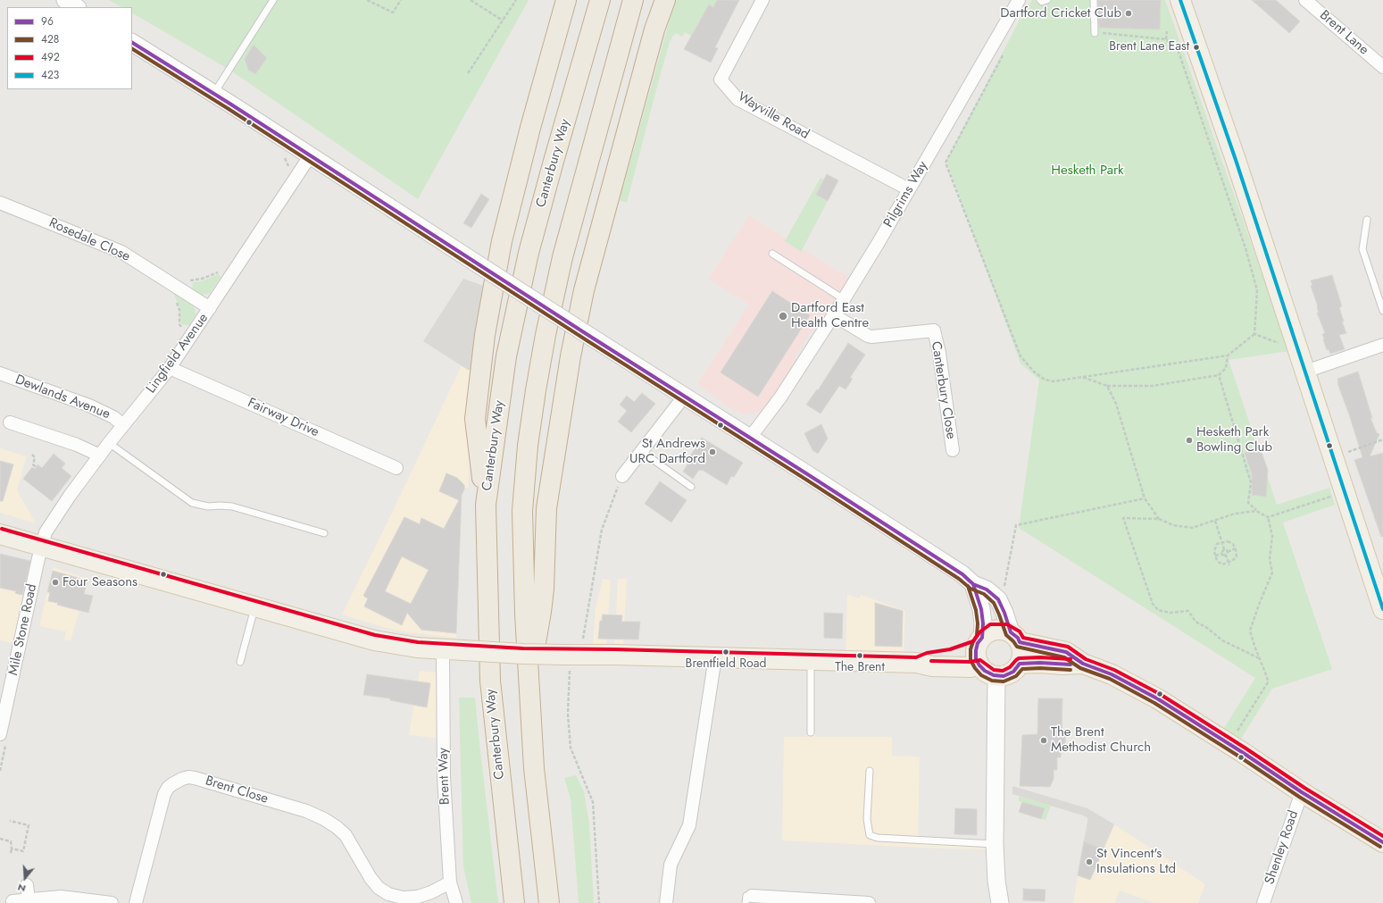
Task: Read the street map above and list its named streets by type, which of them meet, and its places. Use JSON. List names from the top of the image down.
{
  "streets": {
    "highway": ["Canterbury Way"],
    "street": [
      "Brent Lane",
      "Wayville Road",
      "Pilgrims Way",
      "Rosedale Close",
      "Lingfield Avenue",
      "Canterbury Close",
      "Dewlands Avenue",
      "Fairway Drive",
      "Mile Stone Road",
      "Brent Way",
      "Brent Close",
      "Shenley Road"
    ]
  },
  "crossings": [
    ["Wayville Road", "Pilgrims Way"],
    ["Pilgrims Way", "Canterbury Close"],
    ["Rosedale Close", "Lingfield Avenue"],
    ["Lingfield Avenue", "Dewlands Avenue"],
    ["Lingfield Avenue", "Fairway Drive"],
    ["Lingfield Avenue", "Mile Stone Road"],
    ["Brent Way", "Brent Close"]
  ],
  "parks": ["Hesketh Park"],
  "places": [
    "Dartford Cricket Club",
    "Brent Lane East",
    "Dartford East Health Centre",
    "Hesketh Park Bowling Club",
    "St Andrews URC Dartford",
    "Four Seasons",
    "Brentfield Road",
    "The Brent",
    "The Brent Methodist Church",
    "St Vincent's Insulations Ltd"
  ],
  "lines": [
    "transit line 423",
    "transit line 96",
    "transit line 428",
    "transit line 492"
  ],
  "legend": [
    "96",
    "428",
    "492",
    "423"
  ],
  "north": "bottom"
}
